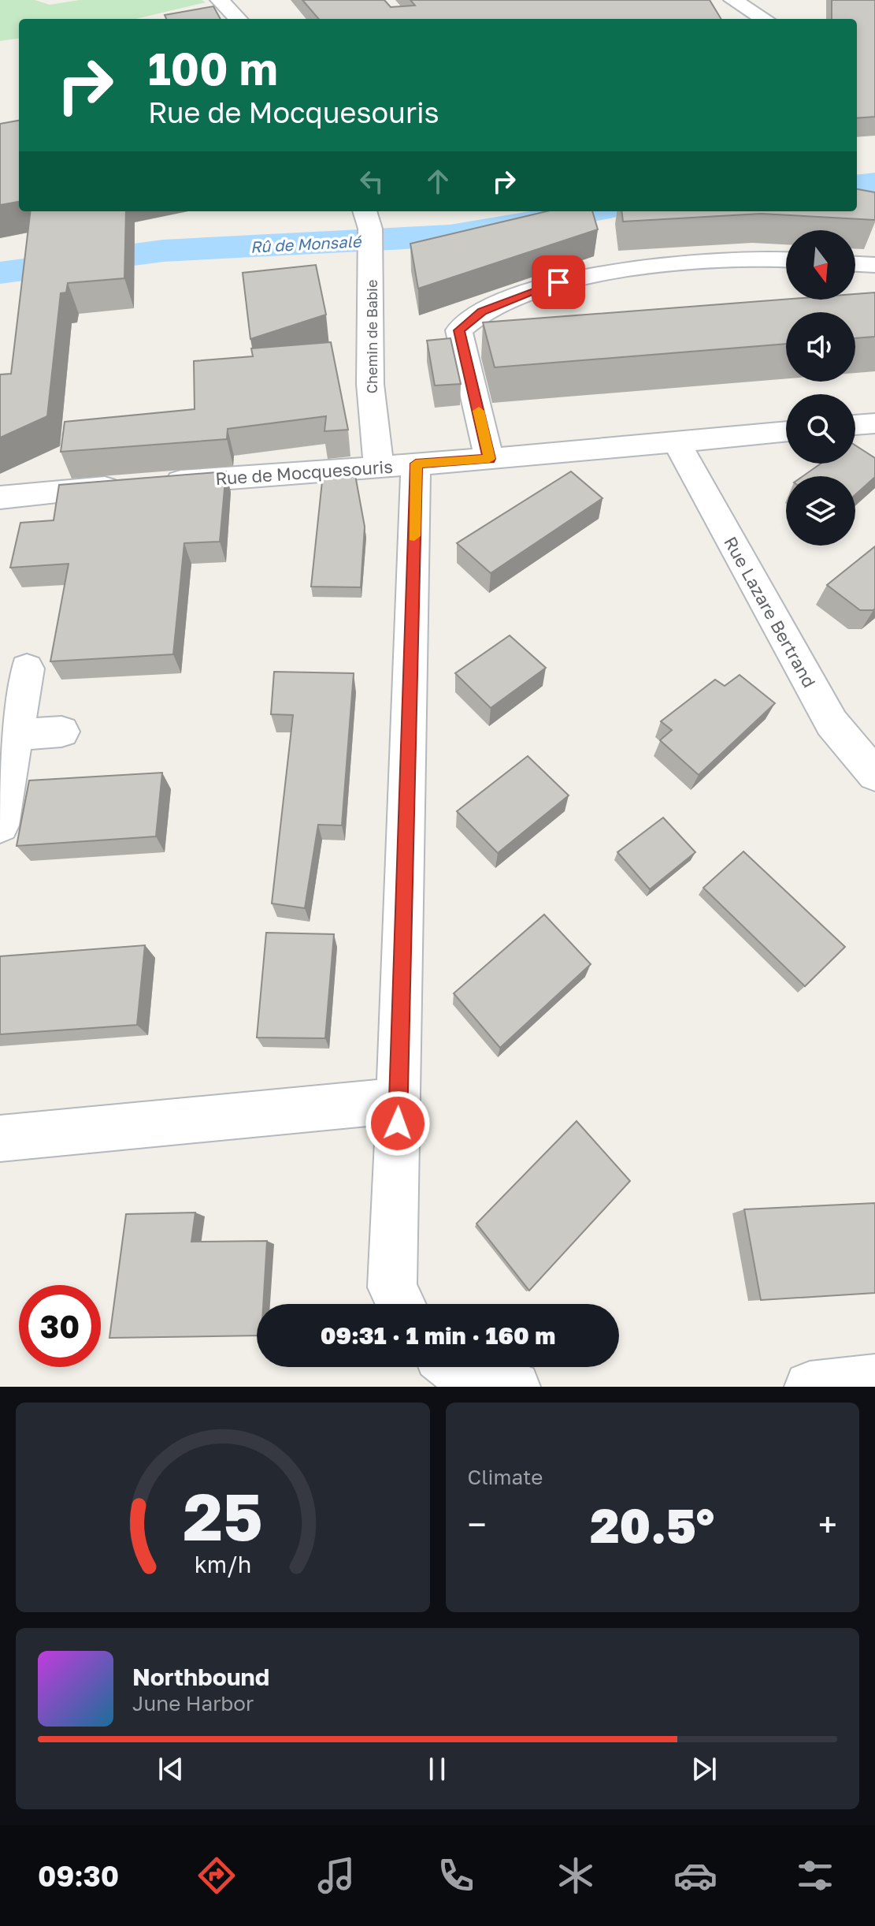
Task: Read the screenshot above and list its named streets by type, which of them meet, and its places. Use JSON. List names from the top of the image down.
{
  "streets": {
    "street": ["Chemin de Babie", "Rue de Mocquesouris", "Rue Lazare Bertrand"]
  },
  "crossings": [
    ["Chemin de Babie", "Rue de Mocquesouris"],
    ["Rue de Mocquesouris", "Rue Lazare Bertrand"]
  ],
  "water": ["Rû de Monsalé"],
  "north": "bottom",
  "page": {
    "turn": ["100 m", "Rue de Mocquesouris"],
    "limit": "30",
    "trip": "09:31 · 1 min · 160 m",
    "tile": "Climate",
    "heat": ["−", "20.5°", "+"],
    "song": ["Northbound", "June Harbor"],
    "tabs": "09:30",
    "gauge": ["25", "km/h"]
  }
}
